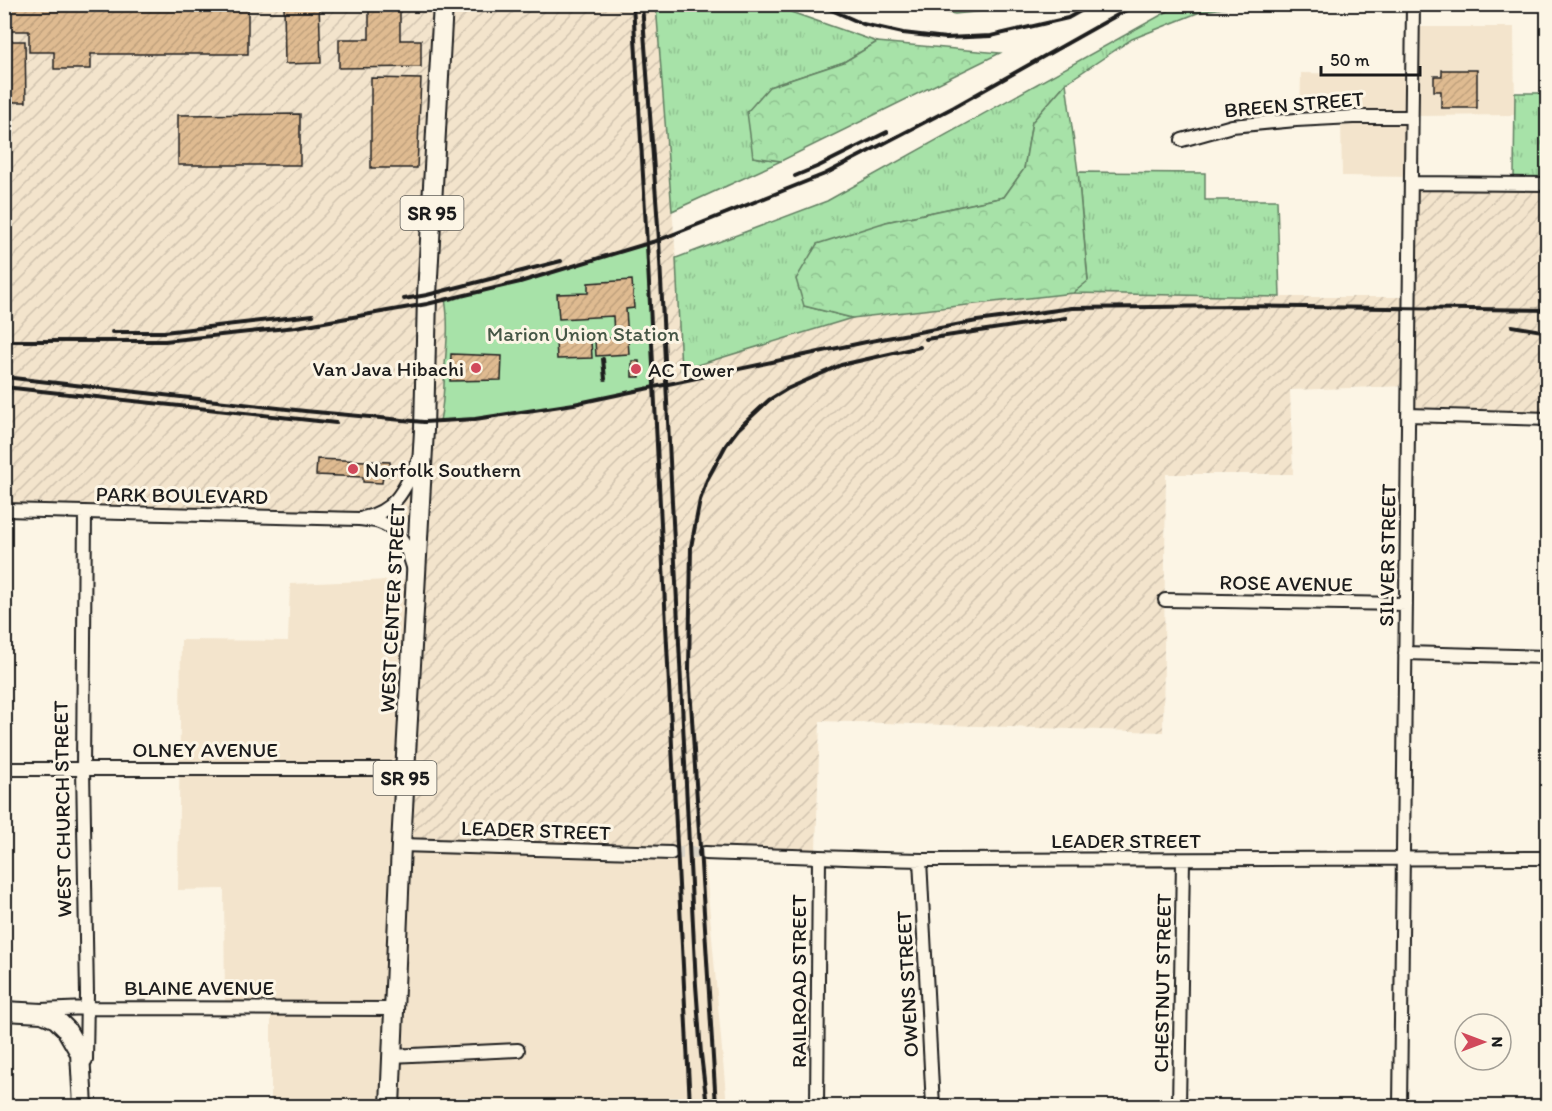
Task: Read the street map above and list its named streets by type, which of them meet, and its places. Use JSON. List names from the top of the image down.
{
  "streets": {
    "main road": [
      "SR 95",
      "WEST CENTER STREET",
      "WEST CHURCH STREET",
      "BLAINE AVENUE"
    ],
    "street": [
      "BREEN STREET",
      "PARK BOULEVARD",
      "SILVER STREET",
      "ROSE AVENUE",
      "OLNEY AVENUE",
      "LEADER STREET",
      "RAILROAD STREET",
      "CHESTNUT STREET",
      "OWENS STREET"
    ]
  },
  "crossings": [
    ["BREEN STREET", "SILVER STREET"],
    ["PARK BOULEVARD", "WEST CENTER STREET"],
    ["PARK BOULEVARD", "WEST CHURCH STREET"],
    ["SILVER STREET", "ROSE AVENUE"],
    ["SILVER STREET", "LEADER STREET"],
    ["WEST CENTER STREET", "OLNEY AVENUE"],
    ["WEST CENTER STREET", "LEADER STREET"],
    ["WEST CENTER STREET", "BLAINE AVENUE"],
    ["OLNEY AVENUE", "WEST CHURCH STREET"],
    ["WEST CHURCH STREET", "BLAINE AVENUE"],
    ["LEADER STREET", "RAILROAD STREET"],
    ["LEADER STREET", "CHESTNUT STREET"],
    ["LEADER STREET", "OWENS STREET"]
  ],
  "parks": ["Marion Union Station"],
  "places": ["Van Java Hibachi", "AC Tower", "Norfolk Southern"],
  "scale_bar": "50 m",
  "north": "right"
}
